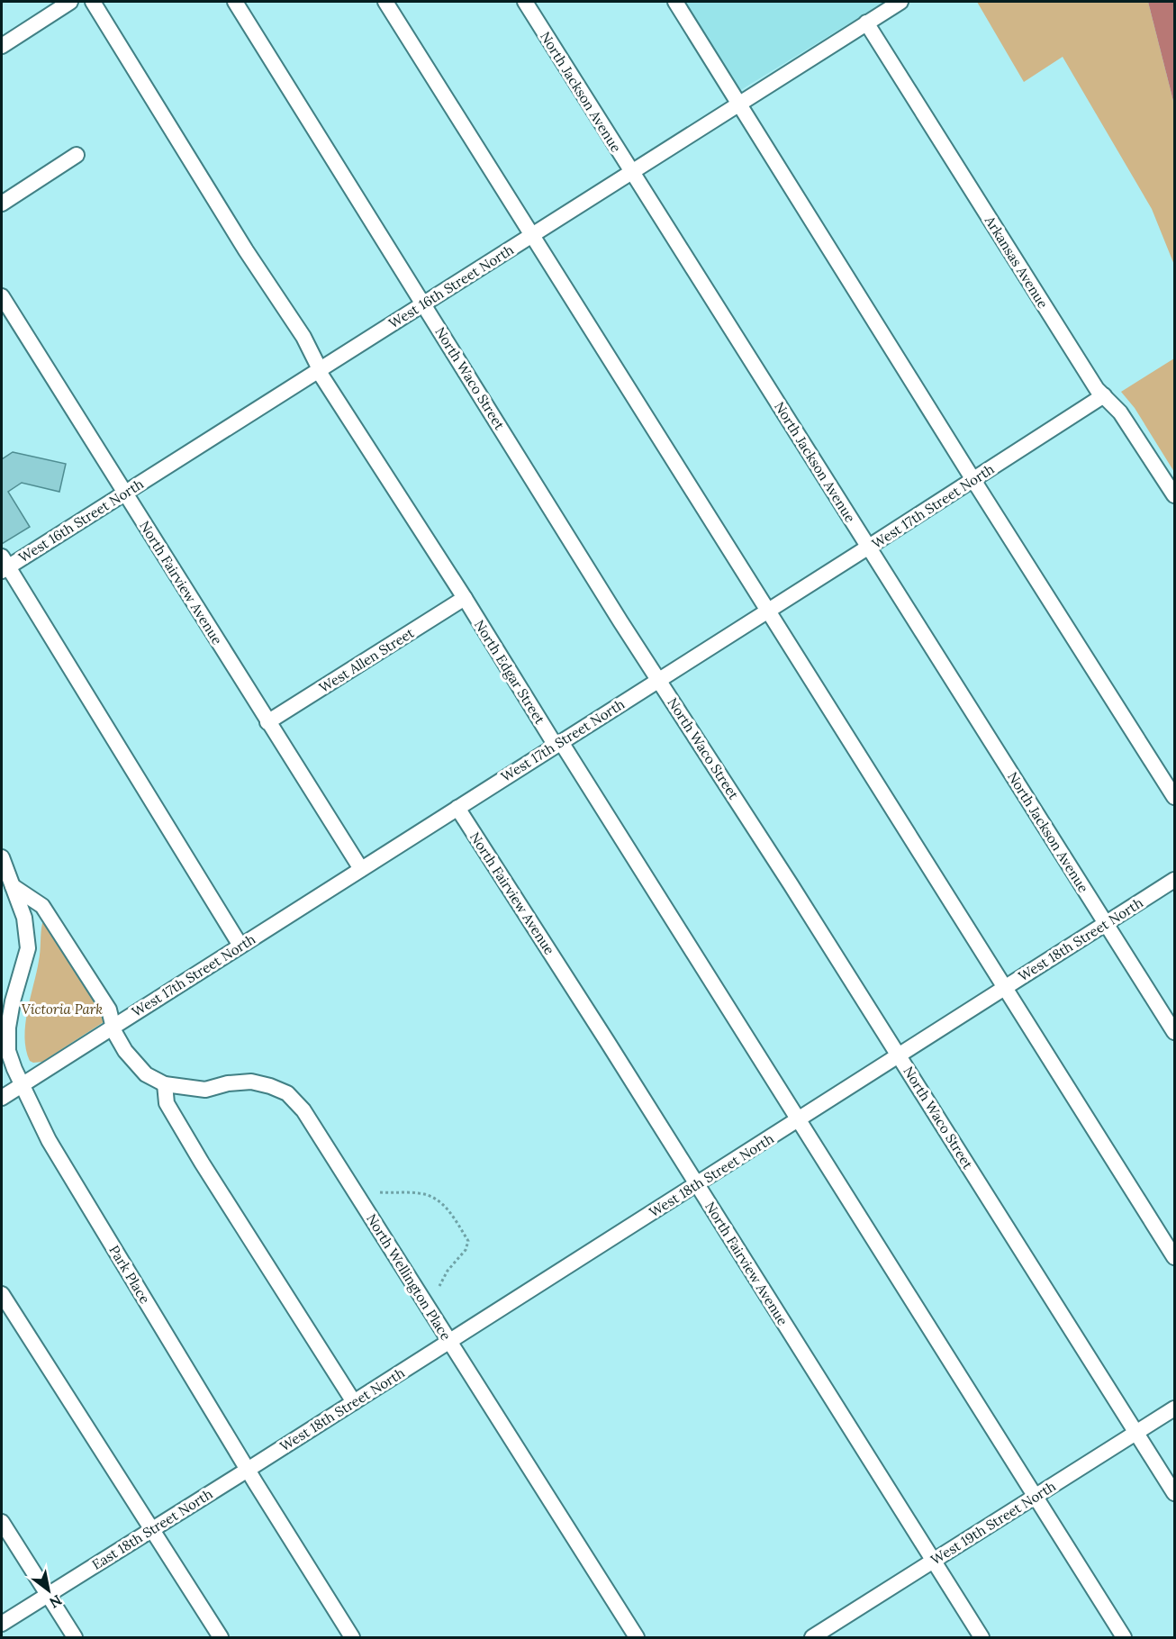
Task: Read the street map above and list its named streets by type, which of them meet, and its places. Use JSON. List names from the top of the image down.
{
  "streets": {
    "street": [
      "North Jackson Avenue",
      "Arkansas Avenue",
      "West 16th Street North",
      "North Waco Street",
      "West 17th Street North",
      "North Fairview Avenue",
      "West Allen Street",
      "North Edgar Street",
      "West 18th Street North",
      "Park Place",
      "North Wellington Place",
      "West 19th Street North",
      "East 18th Street North"
    ]
  },
  "crossings": [
    ["North Jackson Avenue", "West 16th Street North"],
    ["North Jackson Avenue", "West 17th Street North"],
    ["North Jackson Avenue", "West 18th Street North"],
    ["Arkansas Avenue", "West 16th Street North"],
    ["Arkansas Avenue", "West 17th Street North"],
    ["West 16th Street North", "North Waco Street"],
    ["West 16th Street North", "North Fairview Avenue"],
    ["West 16th Street North", "North Edgar Street"],
    ["North Waco Street", "West 17th Street North"],
    ["North Waco Street", "West 18th Street North"],
    ["North Waco Street", "West 19th Street North"],
    ["West 17th Street North", "North Fairview Avenue"],
    ["West 17th Street North", "North Edgar Street"],
    ["West 17th Street North", "Park Place"],
    ["West 17th Street North", "North Wellington Place"],
    ["North Fairview Avenue", "West Allen Street"],
    ["North Fairview Avenue", "West 18th Street North"],
    ["North Fairview Avenue", "West 19th Street North"],
    ["West Allen Street", "North Edgar Street"],
    ["North Edgar Street", "West 18th Street North"],
    ["North Edgar Street", "West 19th Street North"],
    ["West 18th Street North", "Park Place"],
    ["West 18th Street North", "North Wellington Place"],
    ["West 18th Street North", "East 18th Street North"],
    ["Park Place", "East 18th Street North"]
  ],
  "parks": ["Victoria Park"],
  "north": "bottom right"
}
